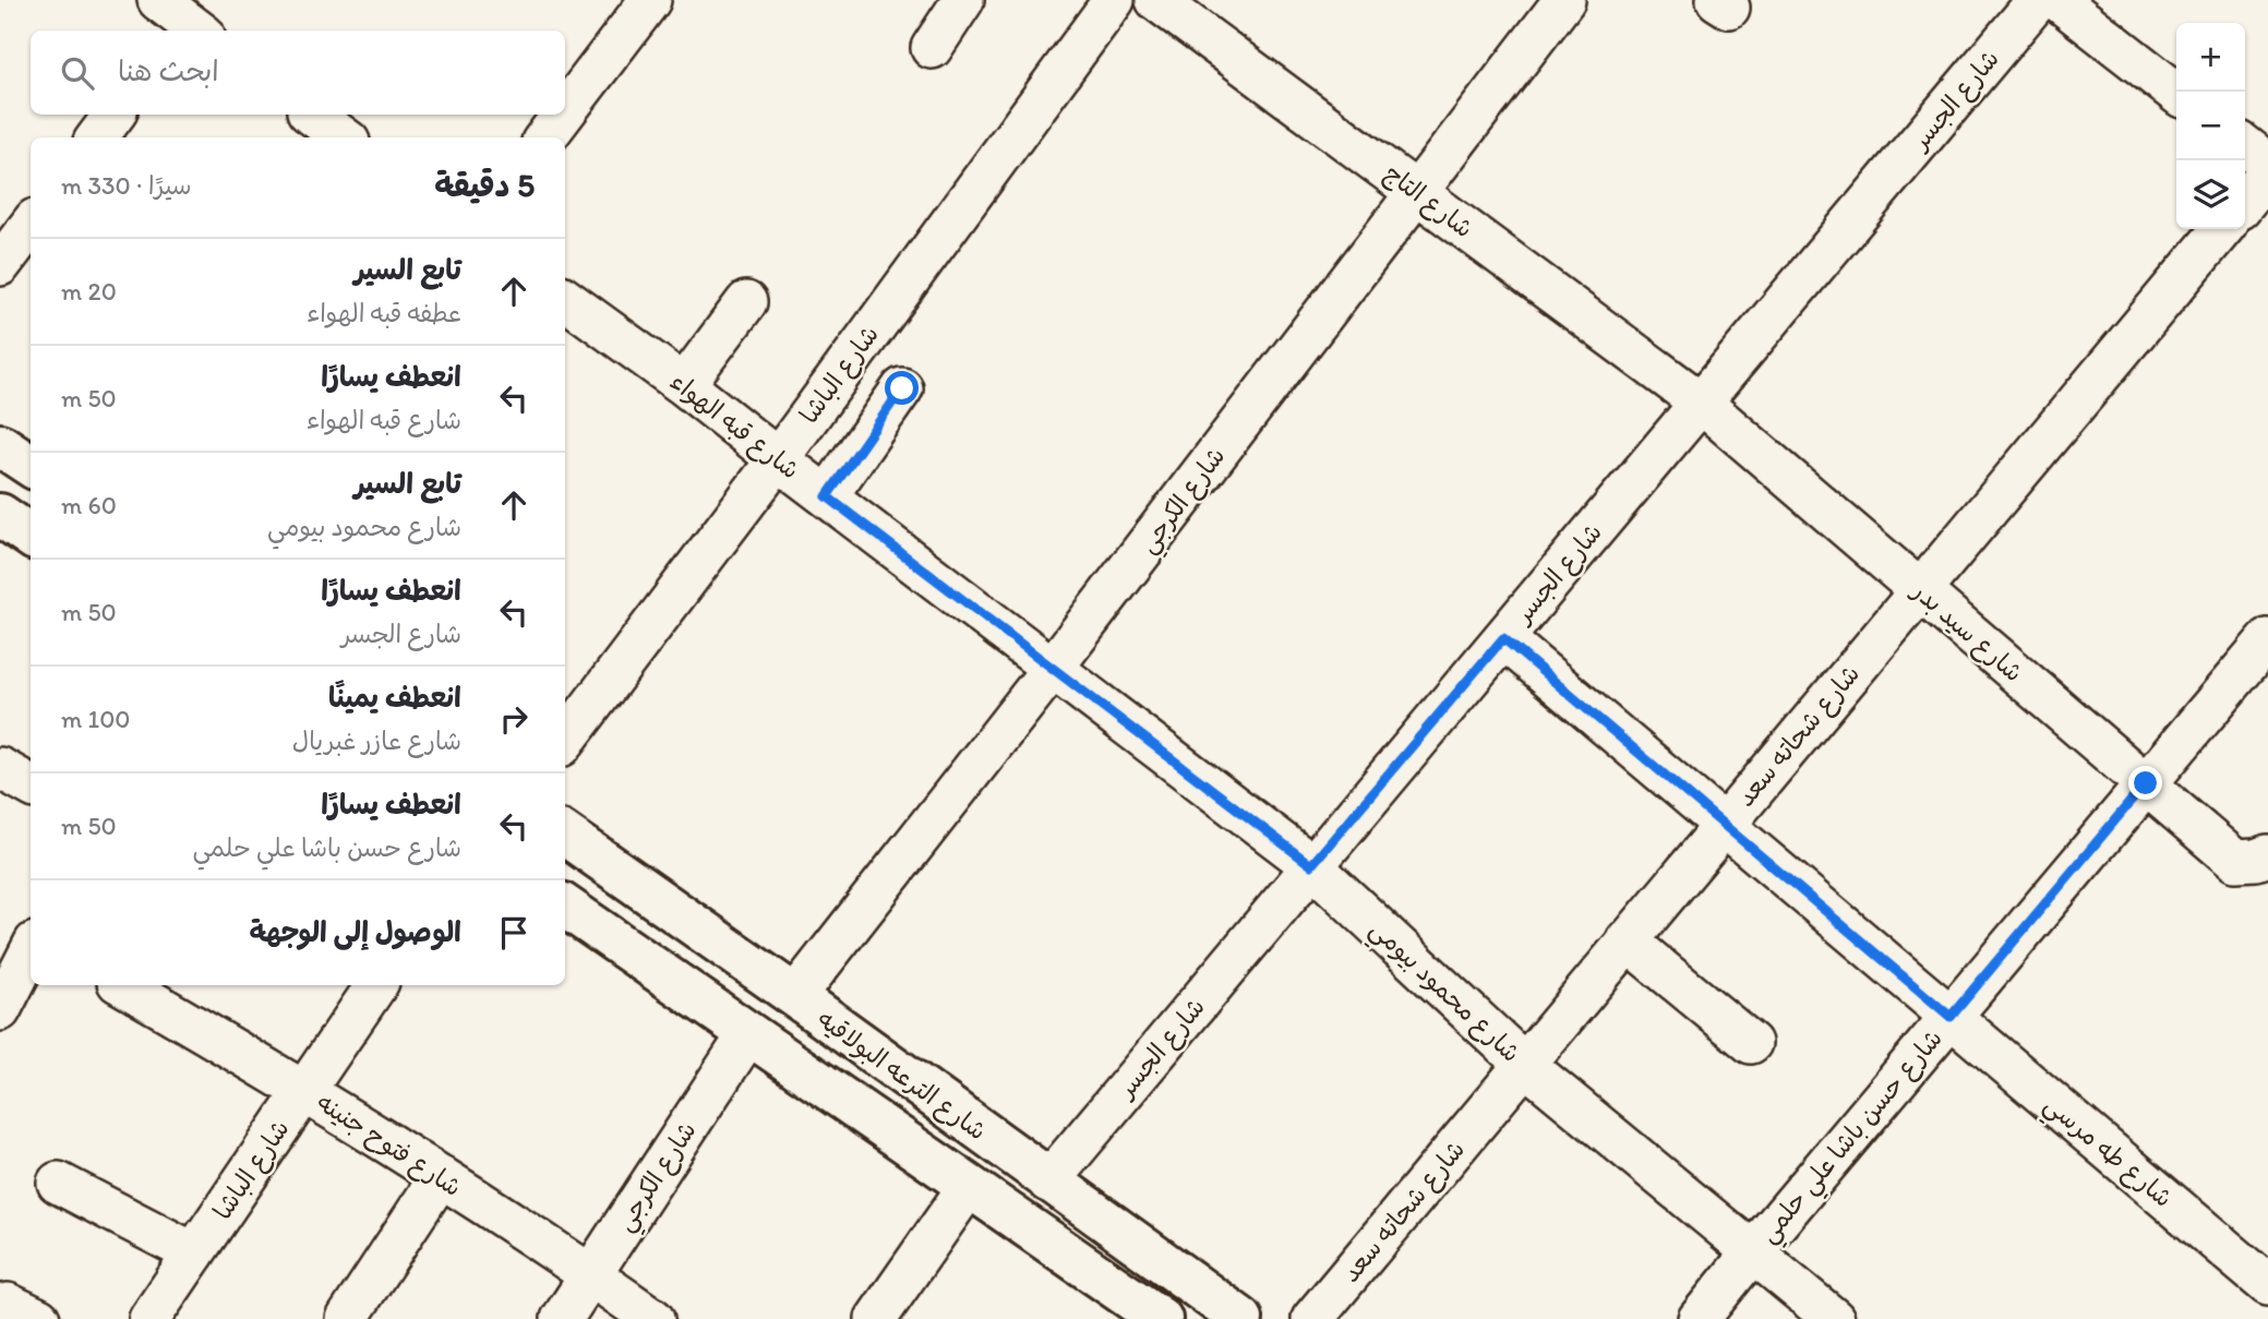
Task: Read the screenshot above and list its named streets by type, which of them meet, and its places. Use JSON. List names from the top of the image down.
{
  "streets": {
    "main road": ["شارع الترعه البولاقيه"],
    "street": [
      "شارع الجسر",
      "شارع التاج",
      "شارع الباشا",
      "شارع قبه الهواء",
      "شارع الكرجي",
      "شارع سيد بدر",
      "شارع شحاته سعد",
      "شارع محمود بيومي",
      "شارع حسن باشا علي حلمي",
      "شارع فتوح جنينه",
      "شارع طه مرسي"
    ]
  },
  "crossings": [
    ["شارع الجسر", "شارع التاج"],
    ["شارع الجسر", "شارع سيد بدر"],
    ["شارع الجسر", "شارع محمود بيومي"],
    ["شارع الجسر", "شارع الترعه البولاقيه"],
    ["شارع الجسر", "شارع طه مرسي"],
    ["شارع التاج", "شارع الكرجي"],
    ["شارع التاج", "شارع سيد بدر"],
    ["شارع الباشا", "شارع قبه الهواء"],
    ["شارع الباشا", "شارع فتوح جنينه"],
    ["شارع قبه الهواء", "شارع الكرجي"],
    ["شارع قبه الهواء", "شارع محمود بيومي"],
    ["شارع الكرجي", "شارع محمود بيومي"],
    ["شارع الكرجي", "شارع الترعه البولاقيه"],
    ["شارع الكرجي", "شارع فتوح جنينه"],
    ["شارع سيد بدر", "شارع شحاته سعد"],
    ["شارع سيد بدر", "شارع حسن باشا علي حلمي"],
    ["شارع شحاته سعد", "شارع محمود بيومي"],
    ["شارع شحاته سعد", "شارع طه مرسي"],
    ["شارع محمود بيومي", "شارع حسن باشا علي حلمي"],
    ["شارع حسن باشا علي حلمي", "شارع طه مرسي"]
  ],
  "page": {
    "map_buttons": ["+", "−"],
    "search": "ابحث هنا",
    "heading": ["5 دقيقة", "سيرًا · 330 m"],
    "list": [
      ["تابع السير", "عطفه قبه الهواء", "20 m"],
      ["انعطف يسارًا", "شارع قبه الهواء", "50 m"],
      ["تابع السير", "شارع محمود بيومي", "60 m"],
      ["انعطف يسارًا", "شارع الجسر", "50 m"],
      ["انعطف يمينًا", "شارع عازر غبريال", "100 m"],
      ["انعطف يسارًا", "شارع حسن باشا علي حلمي", "50 m"],
      "الوصول إلى الوجهة"
    ]
  }
}
